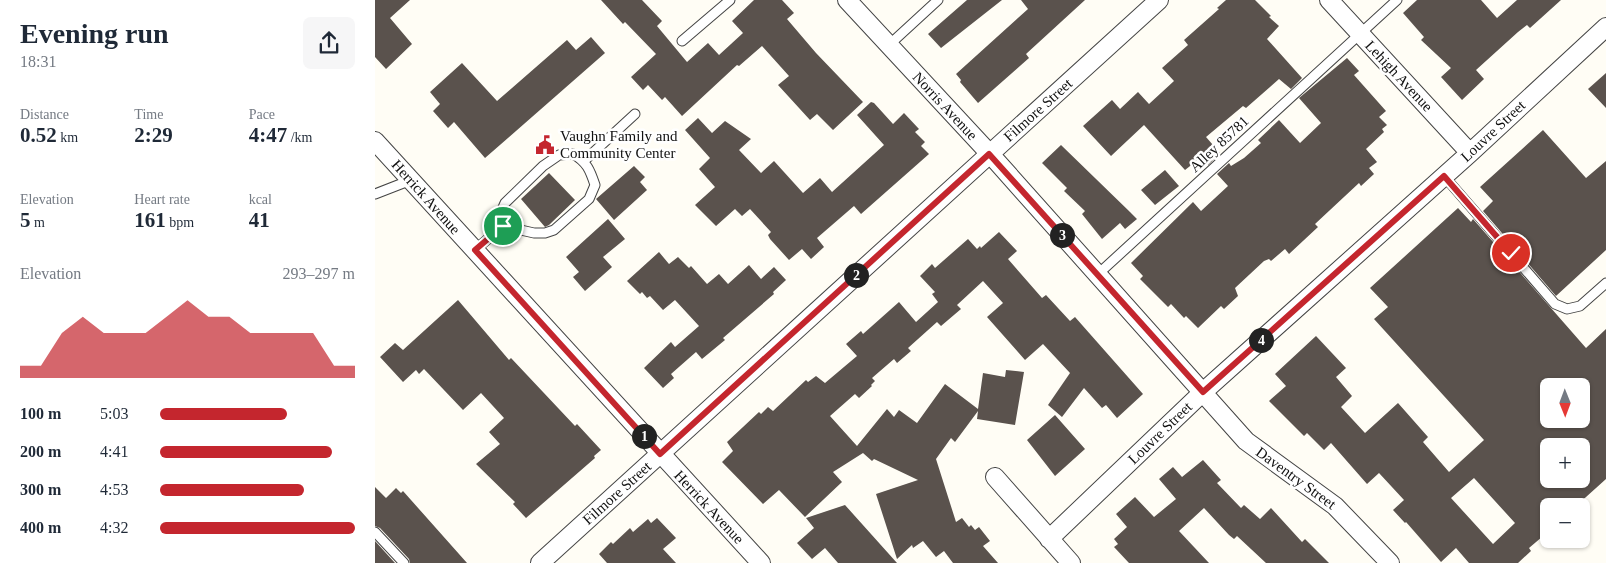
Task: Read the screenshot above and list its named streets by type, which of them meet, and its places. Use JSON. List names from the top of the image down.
{
  "streets": {
    "street": [
      "Lehigh Avenue",
      "Norris Avenue",
      "Filmore Street",
      "Louvre Street",
      "Herrick Avenue",
      "Daventry Street"
    ],
    "lane": ["Alley 85781"]
  },
  "crossings": [
    ["Lehigh Avenue", "Louvre Street"],
    ["Lehigh Avenue", "Alley 85781"],
    ["Norris Avenue", "Filmore Street"],
    ["Norris Avenue", "Louvre Street"],
    ["Norris Avenue", "Alley 85781"],
    ["Norris Avenue", "Daventry Street"],
    ["Filmore Street", "Herrick Avenue"],
    ["Louvre Street", "Daventry Street"]
  ],
  "places": {
    "public building": ["Vaughn Family and Community Center"]
  },
  "north": "bottom",
  "page": {
    "heading": ["Evening run", "18:31"],
    "stats": [
      ["Distance", "0.52 km"],
      ["Time", "2:29"],
      ["Pace", "4:47 /km"],
      ["Elevation", "5 m"],
      ["Heart rate", "161 bpm"],
      ["kcal", "41"]
    ],
    "pins": [
      "3",
      "2",
      "4",
      "1"
    ],
    "chart": ["Elevation", "293–297 m"],
    "map_buttons": ["+", "−"],
    "list": [
      {
        "name": "100 m",
        "note": "5:03"
      },
      {
        "name": "200 m",
        "note": "4:41"
      },
      {
        "name": "300 m",
        "note": "4:53"
      },
      {
        "name": "400 m",
        "note": "4:32"
      }
    ]
  }
}
